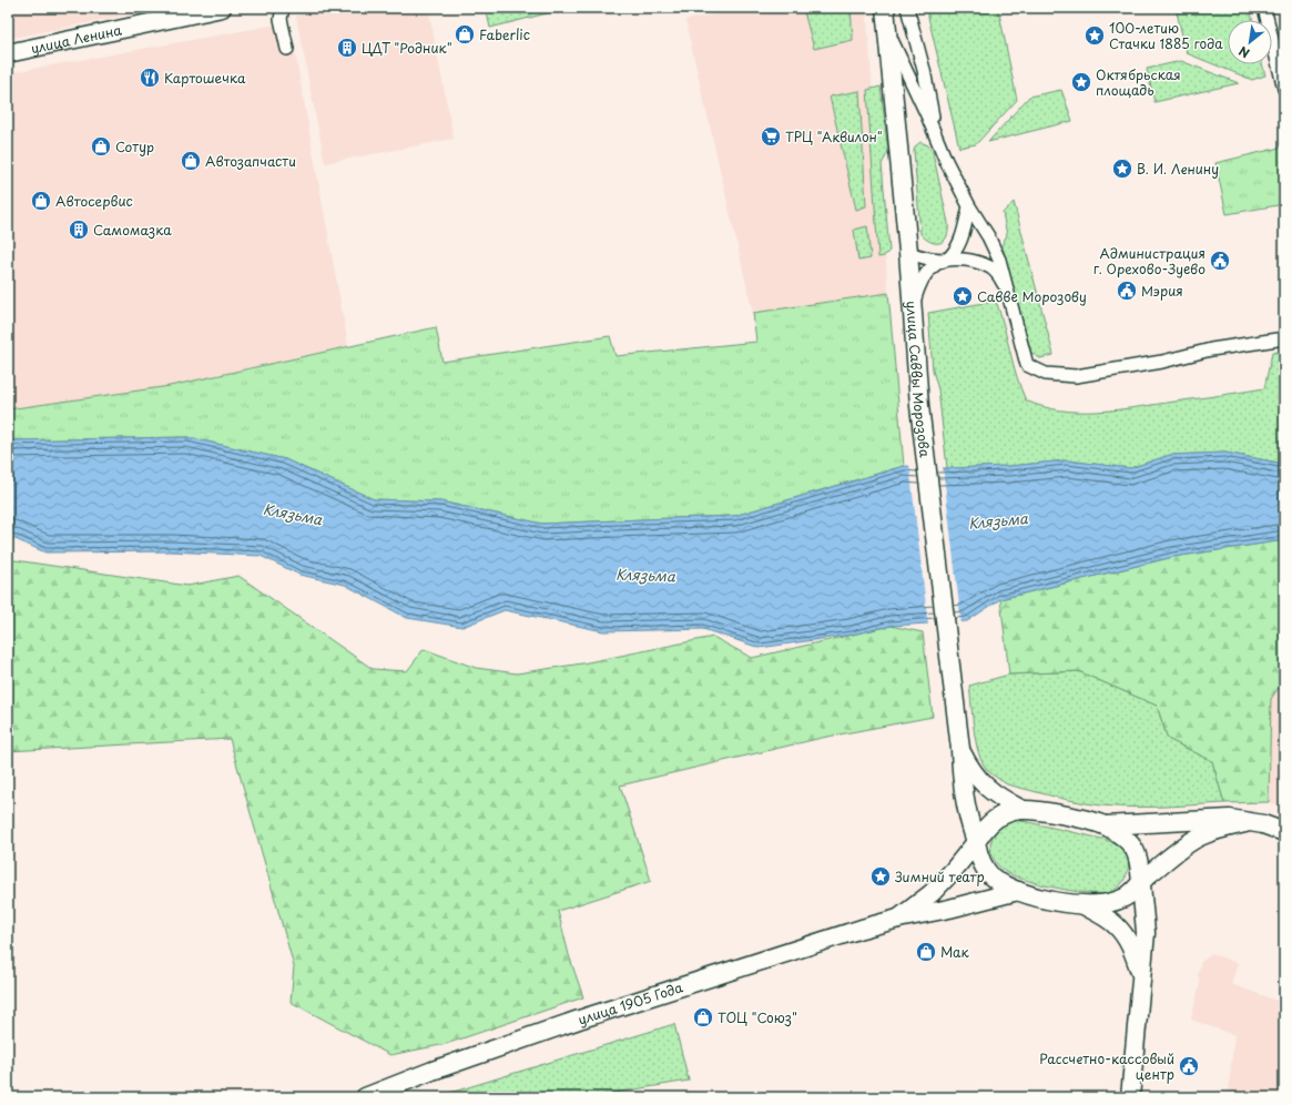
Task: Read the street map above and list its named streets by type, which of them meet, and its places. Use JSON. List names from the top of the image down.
{
  "streets": {
    "main road": ["улица Ленина", "улица Саввы Морозова", "улица 1905 Года"]
  },
  "crossings": [
    ["улица Саввы Морозова", "улица 1905 Года"]
  ],
  "water": ["Клязьма"],
  "places": {
    "shop": [
      "Faberlic",
      "Сотур",
      "Автозапчасти",
      "Автосервис",
      "Мак",
      "ТОЦ \"Союз\""
    ],
    "place": [
      "100-летию Стачки 1885 года",
      "Октябрьская площадь",
      "В. И. Ленину",
      "Савве Морозову",
      "Зимний театр"
    ],
    "building": ["ЦДТ \"Родник\"", "Самомазка"],
    "restaurant": ["Картошечка"],
    "supermarket": ["ТРЦ \"Аквилон\""],
    "public building": ["Администрация г. Орехово-Зуево", "Мэрия", "Рассчетно-кассовый центр"]
  },
  "north": "bottom left"
}
